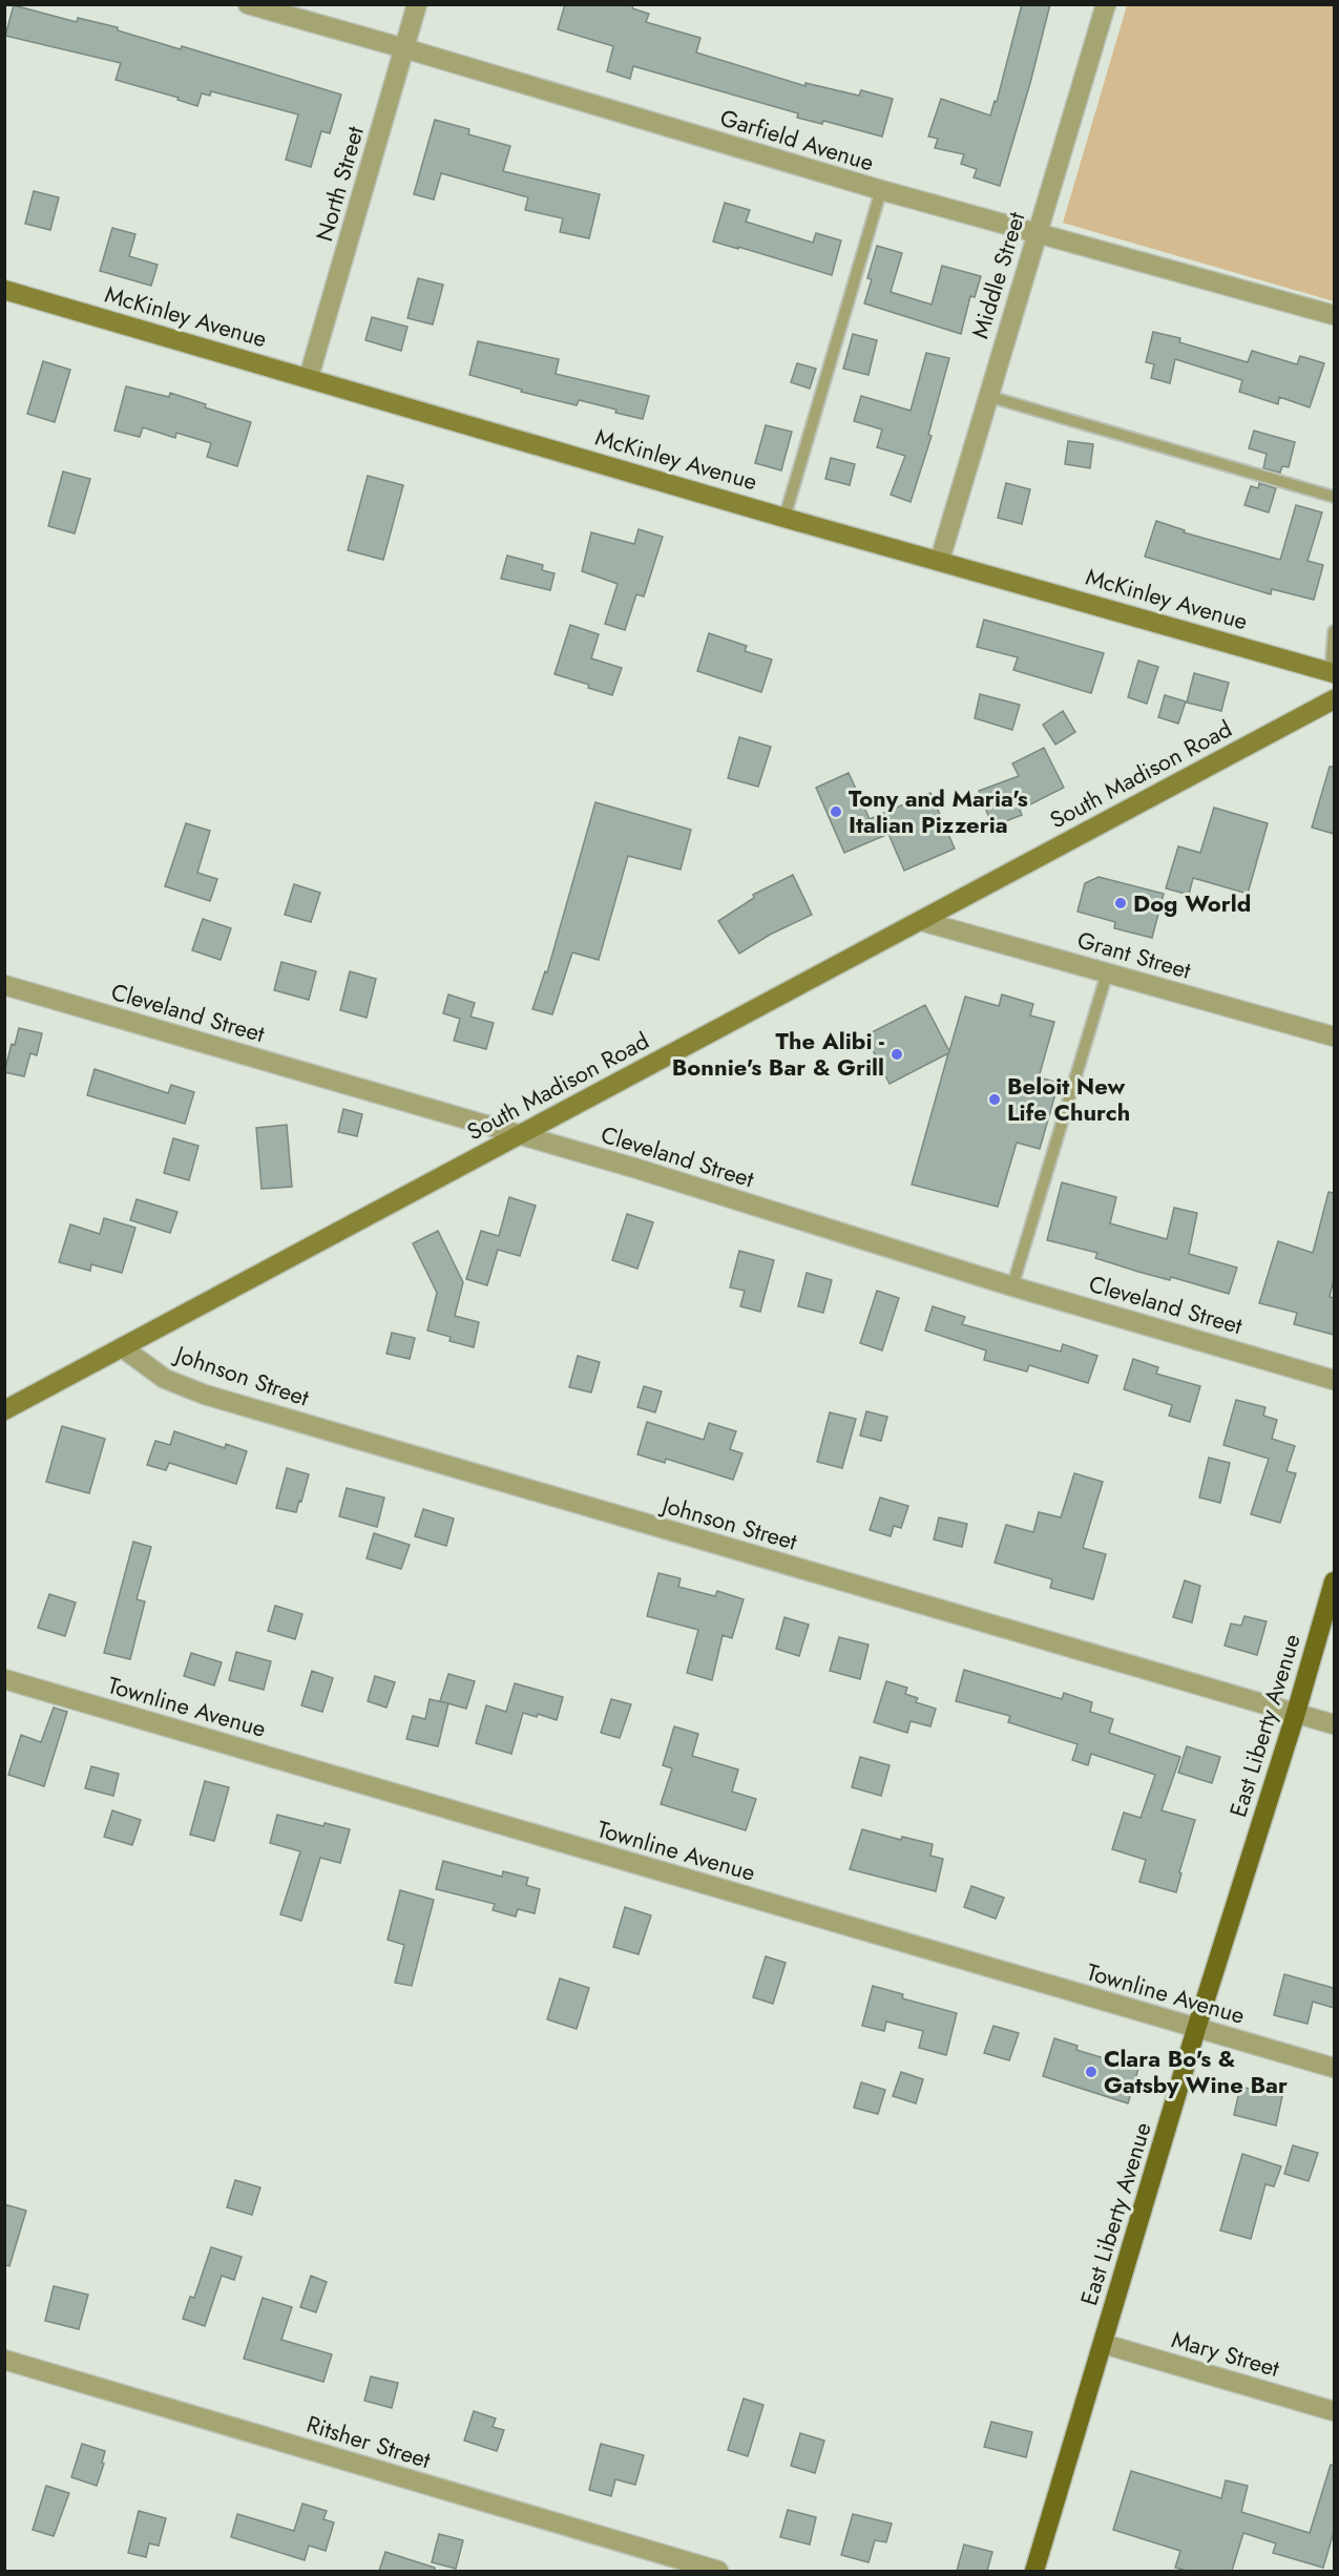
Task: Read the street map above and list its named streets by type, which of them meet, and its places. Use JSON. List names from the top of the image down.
{
  "streets": {
    "main road": ["McKinley Avenue", "South Madison Road", "East Liberty Avenue"],
    "street": [
      "Garfield Avenue",
      "North Street",
      "Middle Street",
      "Grant Street",
      "Cleveland Street",
      "Johnson Street",
      "Townline Avenue",
      "Mary Street",
      "Ritsher Street"
    ]
  },
  "crossings": [
    ["Garfield Avenue", "North Street"],
    ["Garfield Avenue", "Middle Street"],
    ["North Street", "McKinley Avenue"],
    ["Middle Street", "McKinley Avenue"],
    ["South Madison Road", "Grant Street"],
    ["South Madison Road", "Cleveland Street"],
    ["South Madison Road", "Johnson Street"],
    ["Johnson Street", "East Liberty Avenue"],
    ["Townline Avenue", "East Liberty Avenue"],
    ["East Liberty Avenue", "Mary Street"]
  ],
  "places": [
    "Tony and Maria's Italian Pizzeria",
    "Dog World",
    "The Alibi - Bonnie's Bar & Grill",
    "Beloit New Life Church",
    "Clara Bo's & Gatsby Wine Bar"
  ]
}
